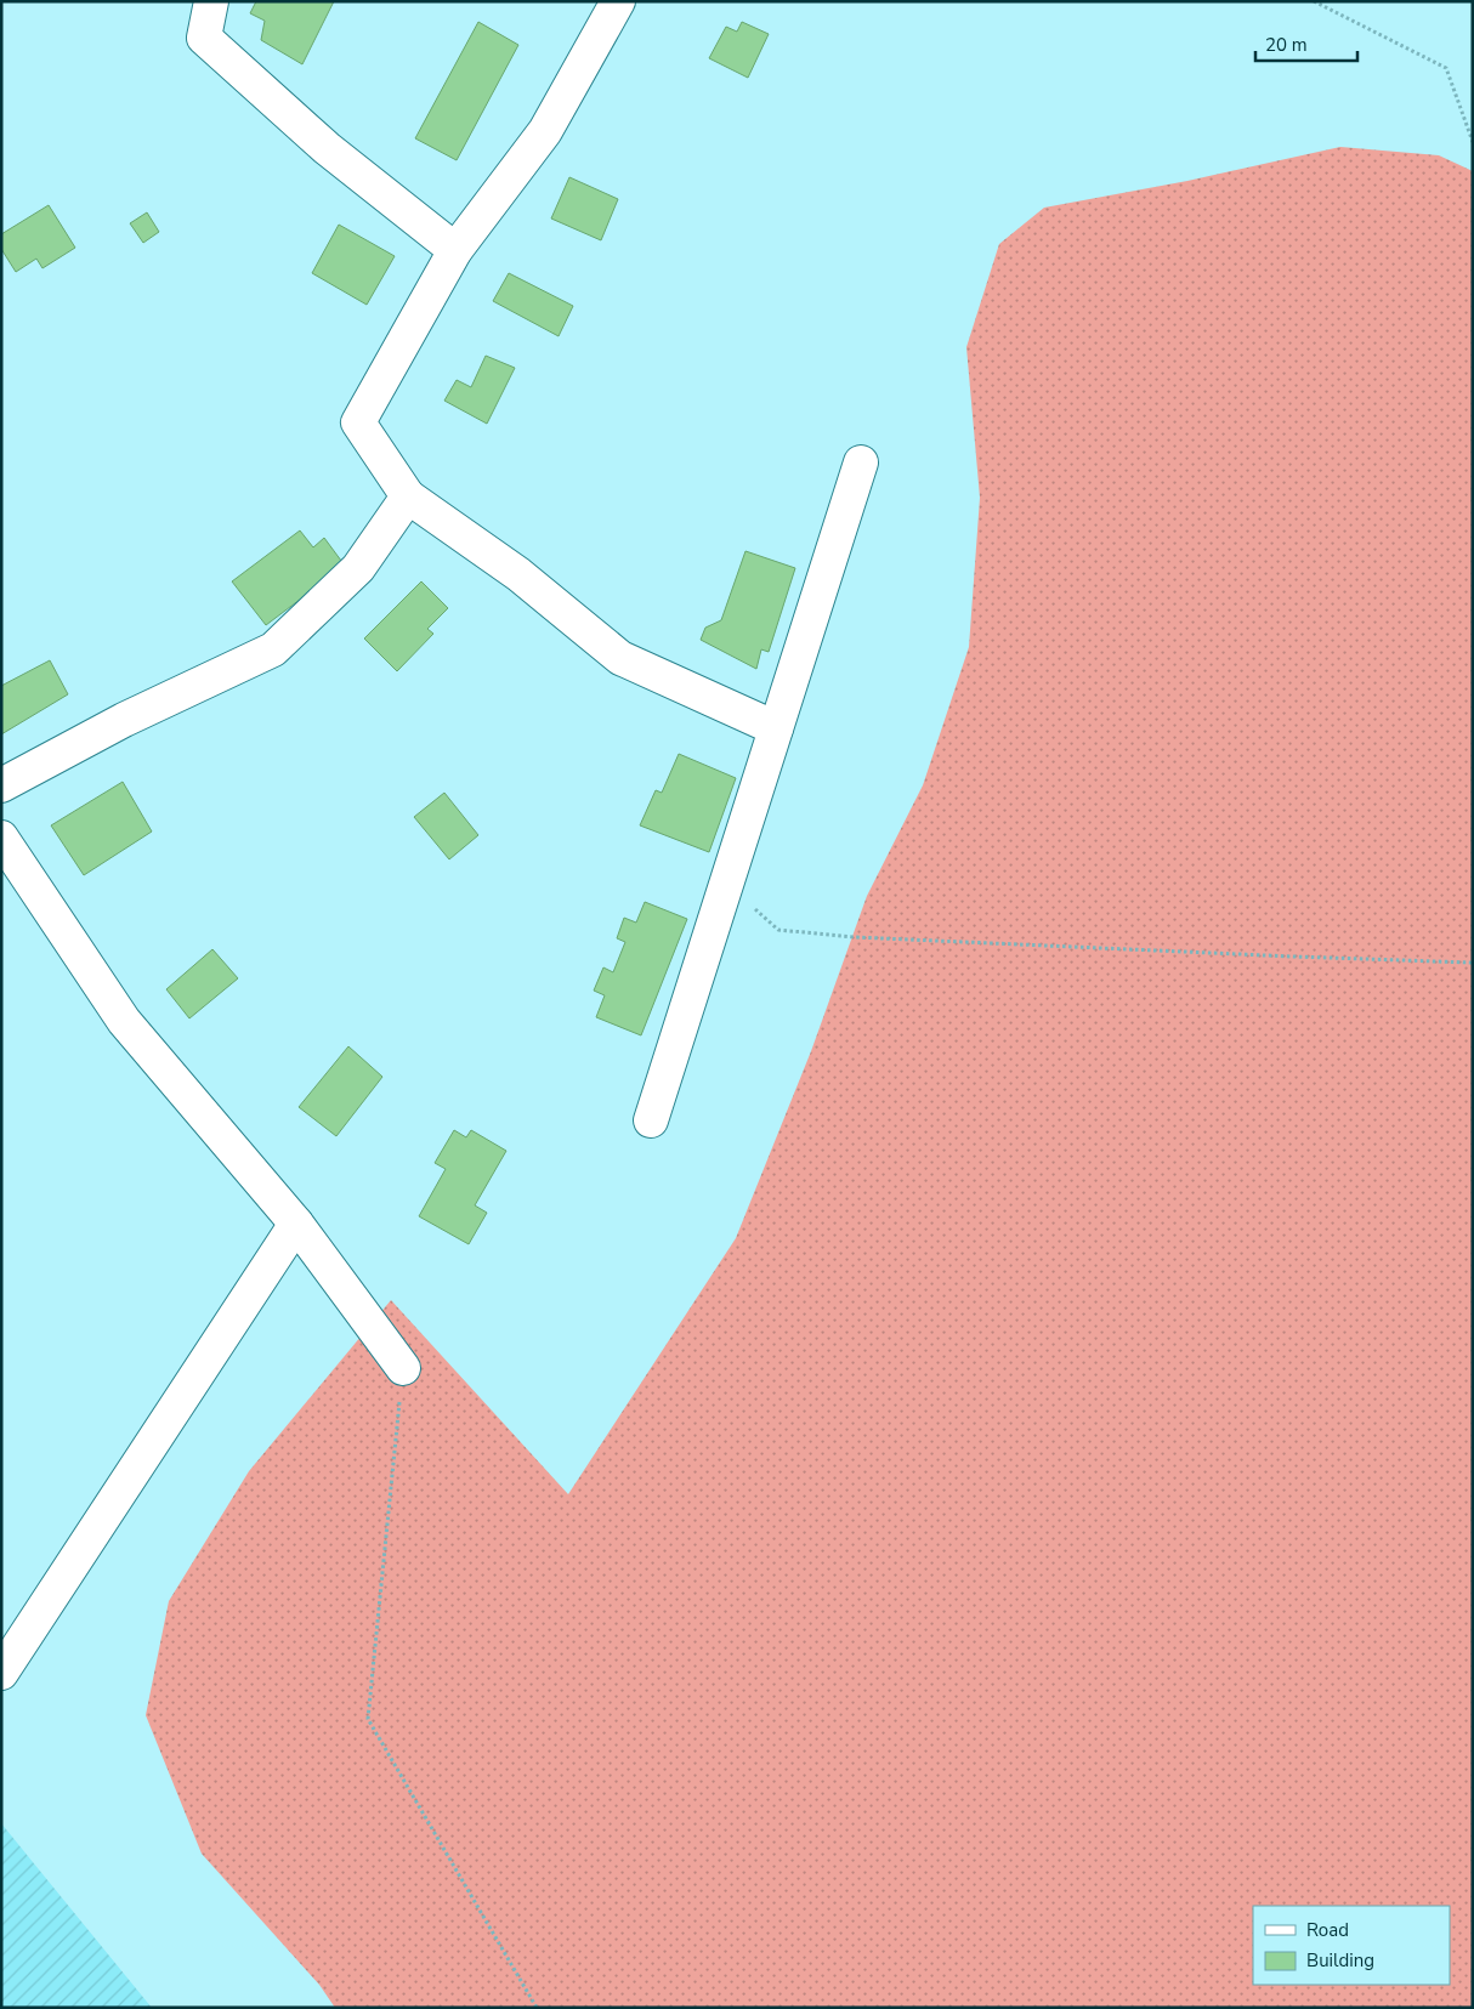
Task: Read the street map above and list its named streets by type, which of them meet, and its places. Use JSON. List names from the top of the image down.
{
  "legend": ["Road", "Building"],
  "scale_bar": "20 m"
}
